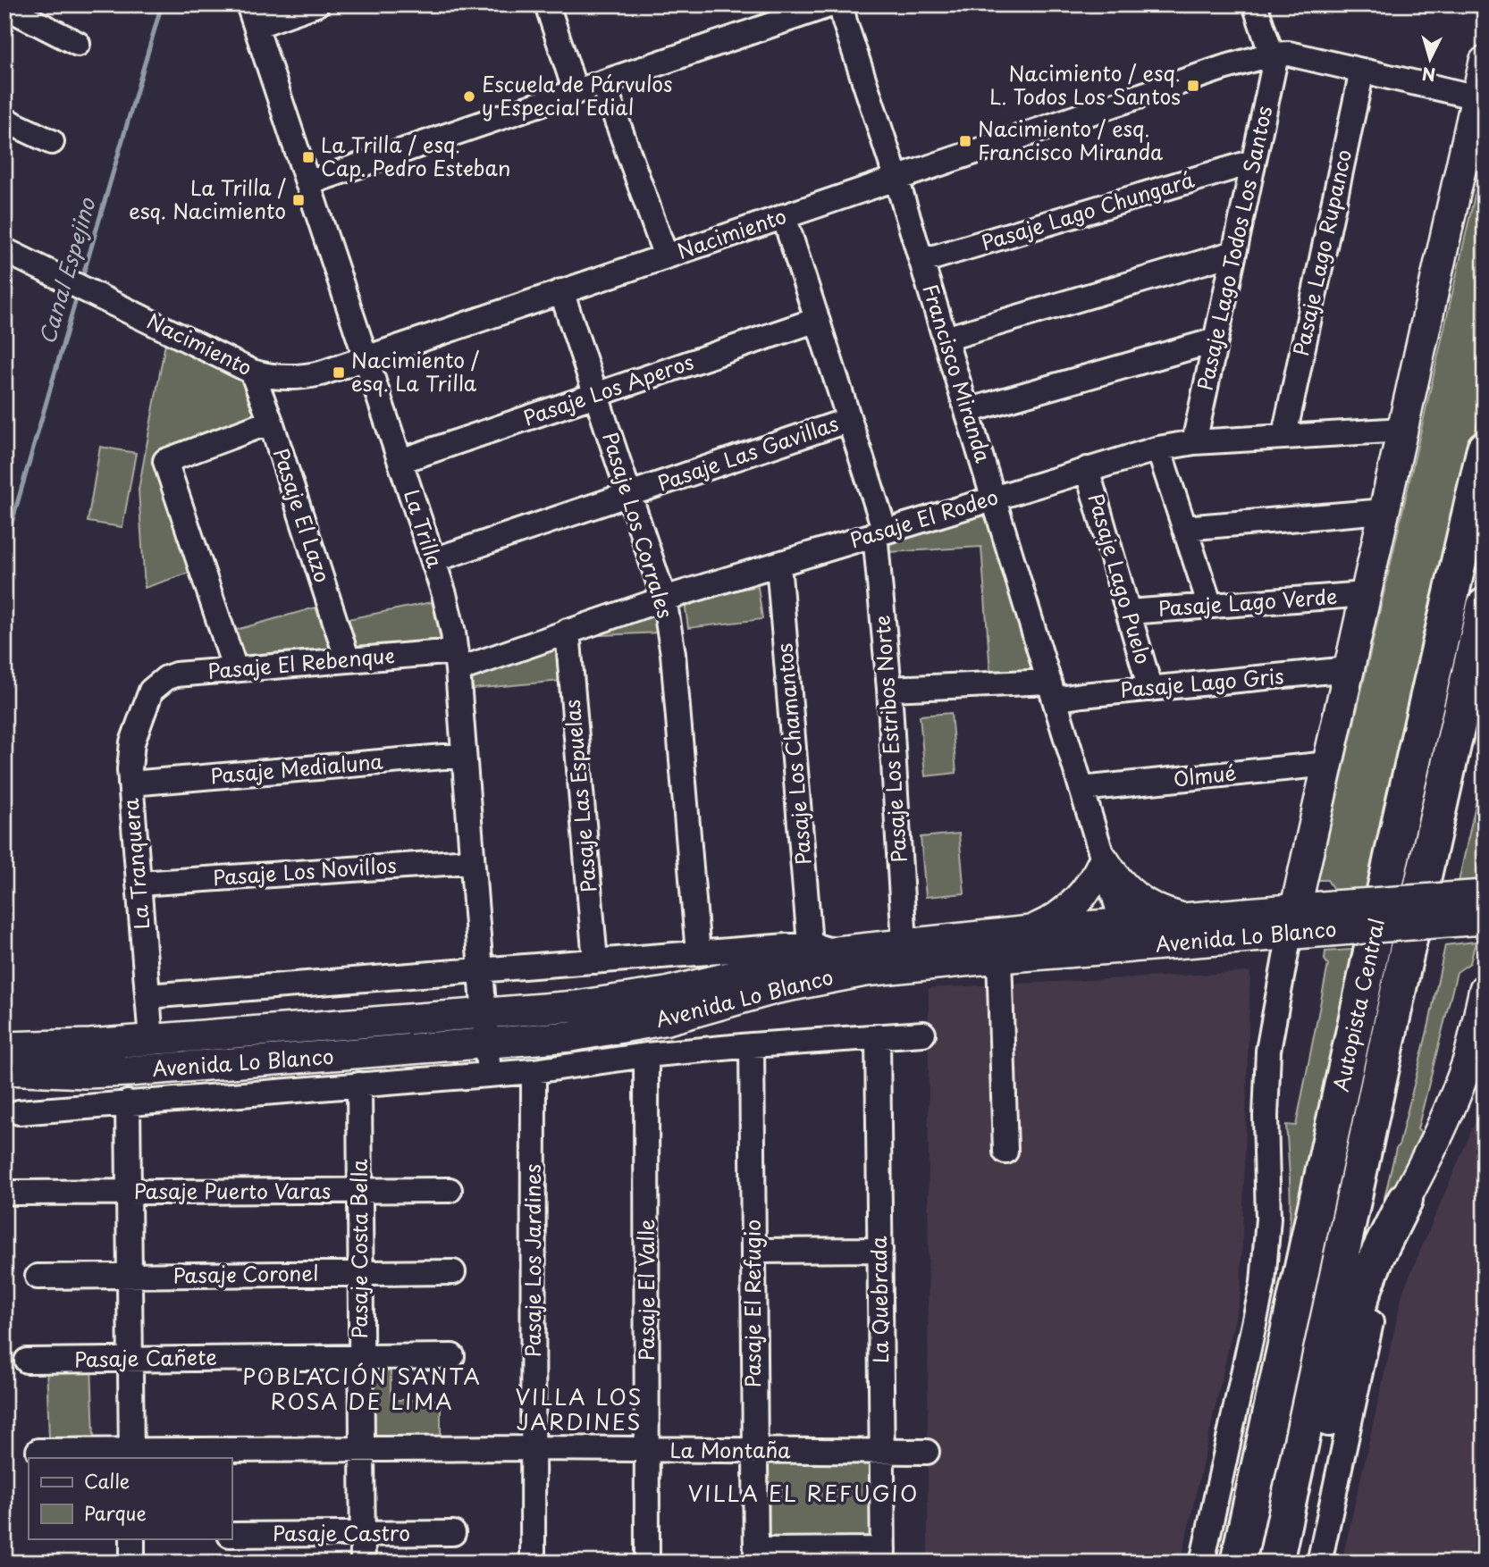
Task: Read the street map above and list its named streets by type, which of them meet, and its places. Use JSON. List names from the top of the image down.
{
  "streets": {
    "highway": ["Autopista Central"],
    "main road": ["Avenida Lo Blanco"],
    "street": [
      "Pasaje Lago Chungará",
      "Nacimiento",
      "Pasaje Lago Todos Los Santos",
      "Pasaje Lago Rupanco",
      "Francisco Miranda",
      "Pasaje Los Aperos",
      "Pasaje Las Gavillas",
      "Pasaje El Lazo",
      "Pasaje El Rodeo",
      "Pasaje Los Corrales",
      "La Trilla",
      "Pasaje Lago Puelo",
      "Pasaje Lago Verde",
      "Pasaje El Rebenque",
      "Pasaje Lago Gris",
      "Pasaje Los Estribos Norte",
      "Pasaje Los Chamantos",
      "Pasaje Medialuna",
      "Olmué",
      "Pasaje Las Espuelas",
      "La Tranquera",
      "Pasaje Los Novillos",
      "Pasaje Puerto Varas",
      "Pasaje Costa Bella",
      "Pasaje Los Jardines",
      "Pasaje Coronel",
      "Pasaje El Valle",
      "La Quebrada",
      "Pasaje El Refugio",
      "Pasaje Cañete",
      "La Montaña",
      "Pasaje Castro"
    ]
  },
  "crossings": [
    ["Pasaje Lago Chungará", "Pasaje Lago Todos Los Santos"],
    ["Pasaje Lago Chungará", "Francisco Miranda"],
    ["Nacimiento", "Pasaje Lago Todos Los Santos"],
    ["Nacimiento", "Pasaje Lago Rupanco"],
    ["Nacimiento", "Francisco Miranda"],
    ["Nacimiento", "Pasaje El Lazo"],
    ["Nacimiento", "Pasaje Los Corrales"],
    ["Nacimiento", "La Trilla"],
    ["Nacimiento", "Pasaje Los Estribos Norte"],
    ["Pasaje Lago Todos Los Santos", "Pasaje El Rodeo"],
    ["Pasaje Lago Rupanco", "Pasaje El Rodeo"],
    ["Francisco Miranda", "Pasaje El Rodeo"],
    ["Francisco Miranda", "Pasaje Lago Gris"],
    ["Francisco Miranda", "Olmué"],
    ["Francisco Miranda", "Avenida Lo Blanco"],
    ["Pasaje Los Aperos", "Pasaje Los Corrales"],
    ["Pasaje Los Aperos", "La Trilla"],
    ["Pasaje Los Aperos", "Pasaje Los Estribos Norte"],
    ["Pasaje Las Gavillas", "Pasaje Los Corrales"],
    ["Pasaje Las Gavillas", "La Trilla"],
    ["Pasaje Las Gavillas", "Pasaje Los Estribos Norte"],
    ["Pasaje El Lazo", "Pasaje El Rebenque"],
    ["Pasaje El Rodeo", "Pasaje Los Corrales"],
    ["Pasaje El Rodeo", "La Trilla"],
    ["Pasaje El Rodeo", "Pasaje Lago Puelo"],
    ["Pasaje El Rodeo", "Pasaje El Rebenque"],
    ["Pasaje El Rodeo", "Pasaje Los Estribos Norte"],
    ["Pasaje El Rodeo", "Pasaje Los Chamantos"],
    ["Pasaje El Rodeo", "Pasaje Las Espuelas"],
    ["Pasaje Los Corrales", "Avenida Lo Blanco"],
    ["La Trilla", "Pasaje El Rebenque"],
    ["La Trilla", "Pasaje Medialuna"],
    ["La Trilla", "Pasaje Los Novillos"],
    ["La Trilla", "Avenida Lo Blanco"],
    ["Pasaje Lago Puelo", "Pasaje Lago Verde"],
    ["Pasaje Lago Puelo", "Pasaje Lago Gris"],
    ["Pasaje El Rebenque", "La Tranquera"],
    ["Pasaje Lago Gris", "Pasaje Los Estribos Norte"],
    ["Pasaje Los Estribos Norte", "Avenida Lo Blanco"],
    ["Pasaje Los Chamantos", "Avenida Lo Blanco"],
    ["Pasaje Medialuna", "La Tranquera"],
    ["Pasaje Las Espuelas", "Avenida Lo Blanco"],
    ["La Tranquera", "Pasaje Los Novillos"],
    ["La Tranquera", "Avenida Lo Blanco"],
    ["Avenida Lo Blanco", "Pasaje Costa Bella"],
    ["Avenida Lo Blanco", "Pasaje Los Jardines"],
    ["Avenida Lo Blanco", "Pasaje El Valle"],
    ["Avenida Lo Blanco", "La Quebrada"],
    ["Avenida Lo Blanco", "Pasaje El Refugio"],
    ["Pasaje Puerto Varas", "Pasaje Costa Bella"],
    ["Pasaje Costa Bella", "Pasaje Coronel"],
    ["Pasaje Costa Bella", "Pasaje Cañete"],
    ["Pasaje Costa Bella", "La Montaña"],
    ["Pasaje Costa Bella", "Pasaje Castro"],
    ["Pasaje Los Jardines", "La Montaña"],
    ["Pasaje El Valle", "La Montaña"],
    ["La Quebrada", "La Montaña"],
    ["Pasaje El Refugio", "La Montaña"]
  ],
  "districts": ["POBLACIÓN SANTA ROSA DE LIMA", "VILLA LOS JARDINES", "VILLA EL REFUGIO"],
  "water": ["Canal Espejino"],
  "places": {
    "transit": [
      "Nacimiento / esq. L. Todos Los Santos",
      "Nacimiento / esq. Francisco Miranda",
      "La Trilla / esq. Cap. Pedro Esteban",
      "La Trilla / esq. Nacimiento",
      "Nacimiento / esq. La Trilla"
    ],
    "other": ["Escuela de Párvulos y Especial Edial"]
  },
  "legend": ["Calle", "Parque"],
  "north": "bottom"
}
